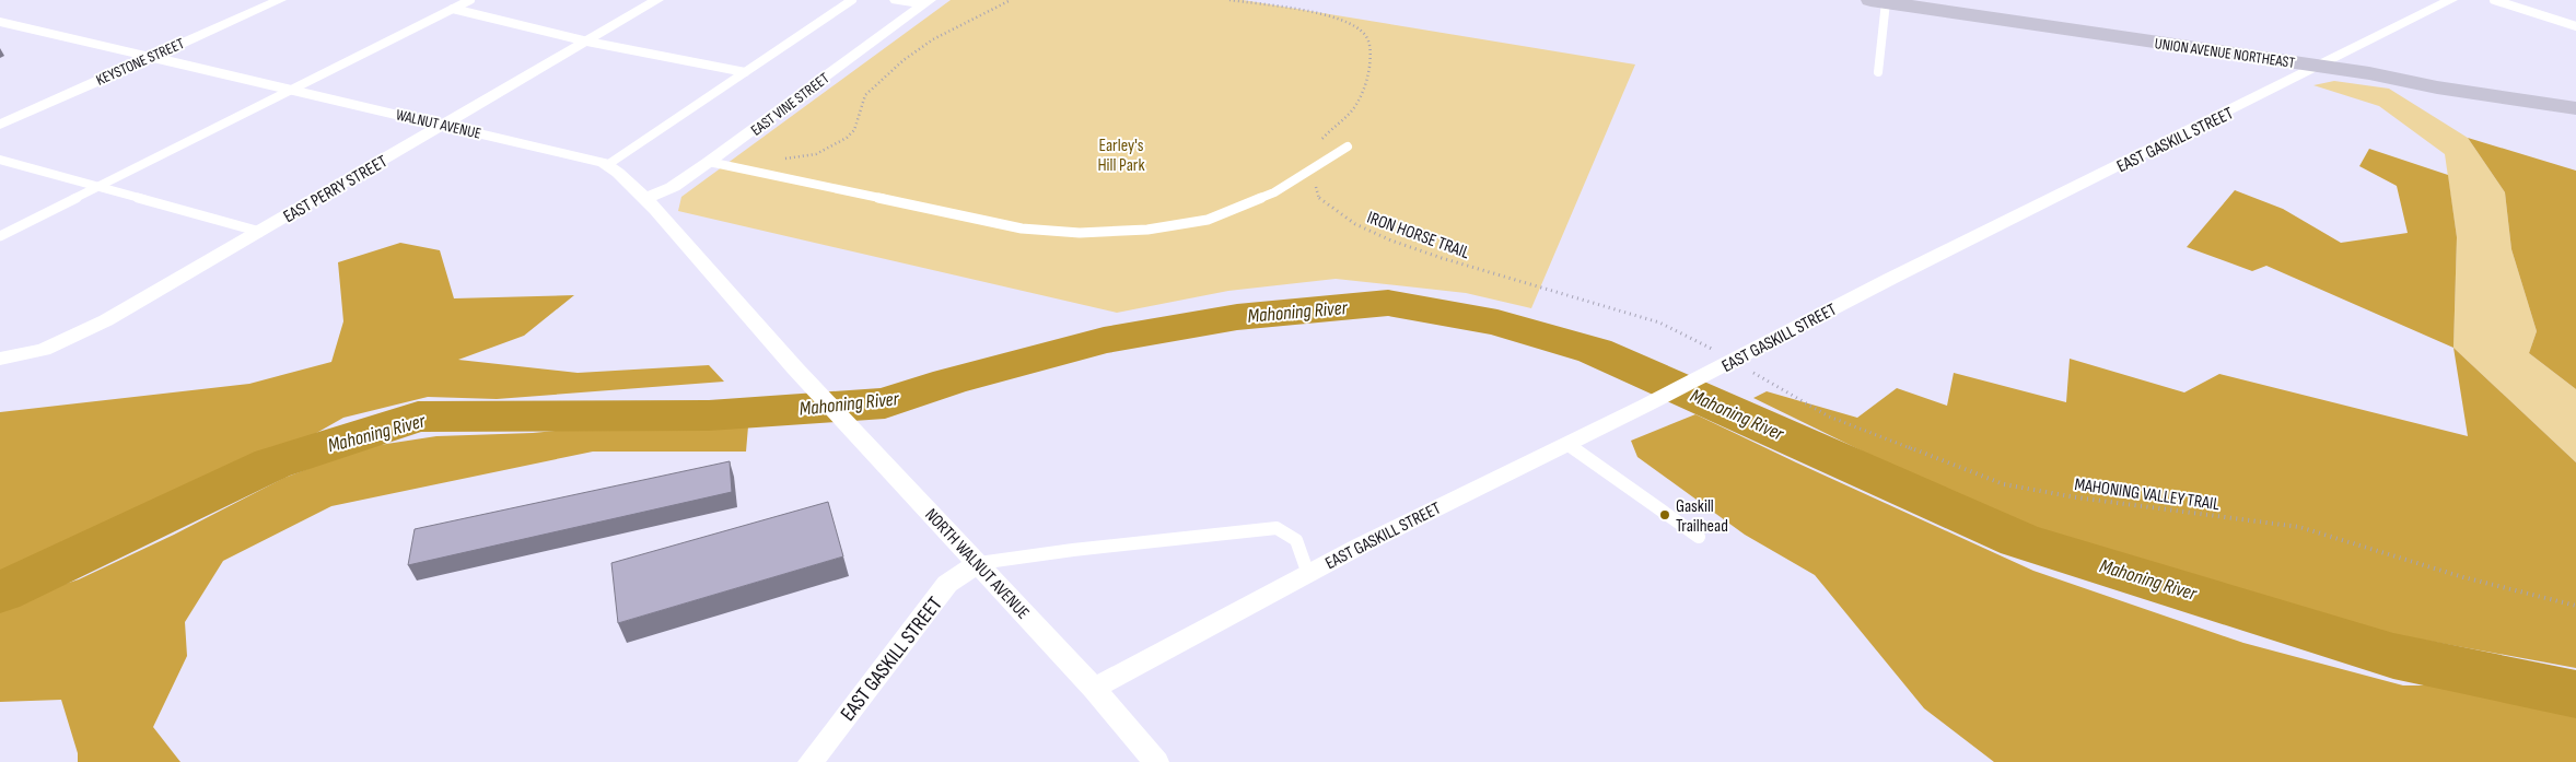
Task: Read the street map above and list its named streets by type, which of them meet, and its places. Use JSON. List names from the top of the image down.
{
  "streets": {
    "main road": ["UNION AVENUE NORTHEAST"],
    "street": [
      "KEYSTONE STREET",
      "EAST VINE STREET",
      "WALNUT AVENUE",
      "EAST GASKILL STREET",
      "EAST PERRY STREET",
      "NORTH WALNUT AVENUE"
    ],
    "path": ["IRON HORSE TRAIL", "MAHONING VALLEY TRAIL"]
  },
  "crossings": [
    ["UNION AVENUE NORTHEAST", "EAST GASKILL STREET"],
    ["KEYSTONE STREET", "WALNUT AVENUE"],
    ["EAST VINE STREET", "WALNUT AVENUE"],
    ["WALNUT AVENUE", "EAST PERRY STREET"],
    ["WALNUT AVENUE", "NORTH WALNUT AVENUE"],
    ["EAST GASKILL STREET", "IRON HORSE TRAIL"],
    ["EAST GASKILL STREET", "MAHONING VALLEY TRAIL"],
    ["EAST GASKILL STREET", "NORTH WALNUT AVENUE"],
    ["IRON HORSE TRAIL", "MAHONING VALLEY TRAIL"]
  ],
  "water": ["Mahoning River"],
  "parks": ["Earley's Hill Park"],
  "places": ["Gaskill Trailhead"]
}
